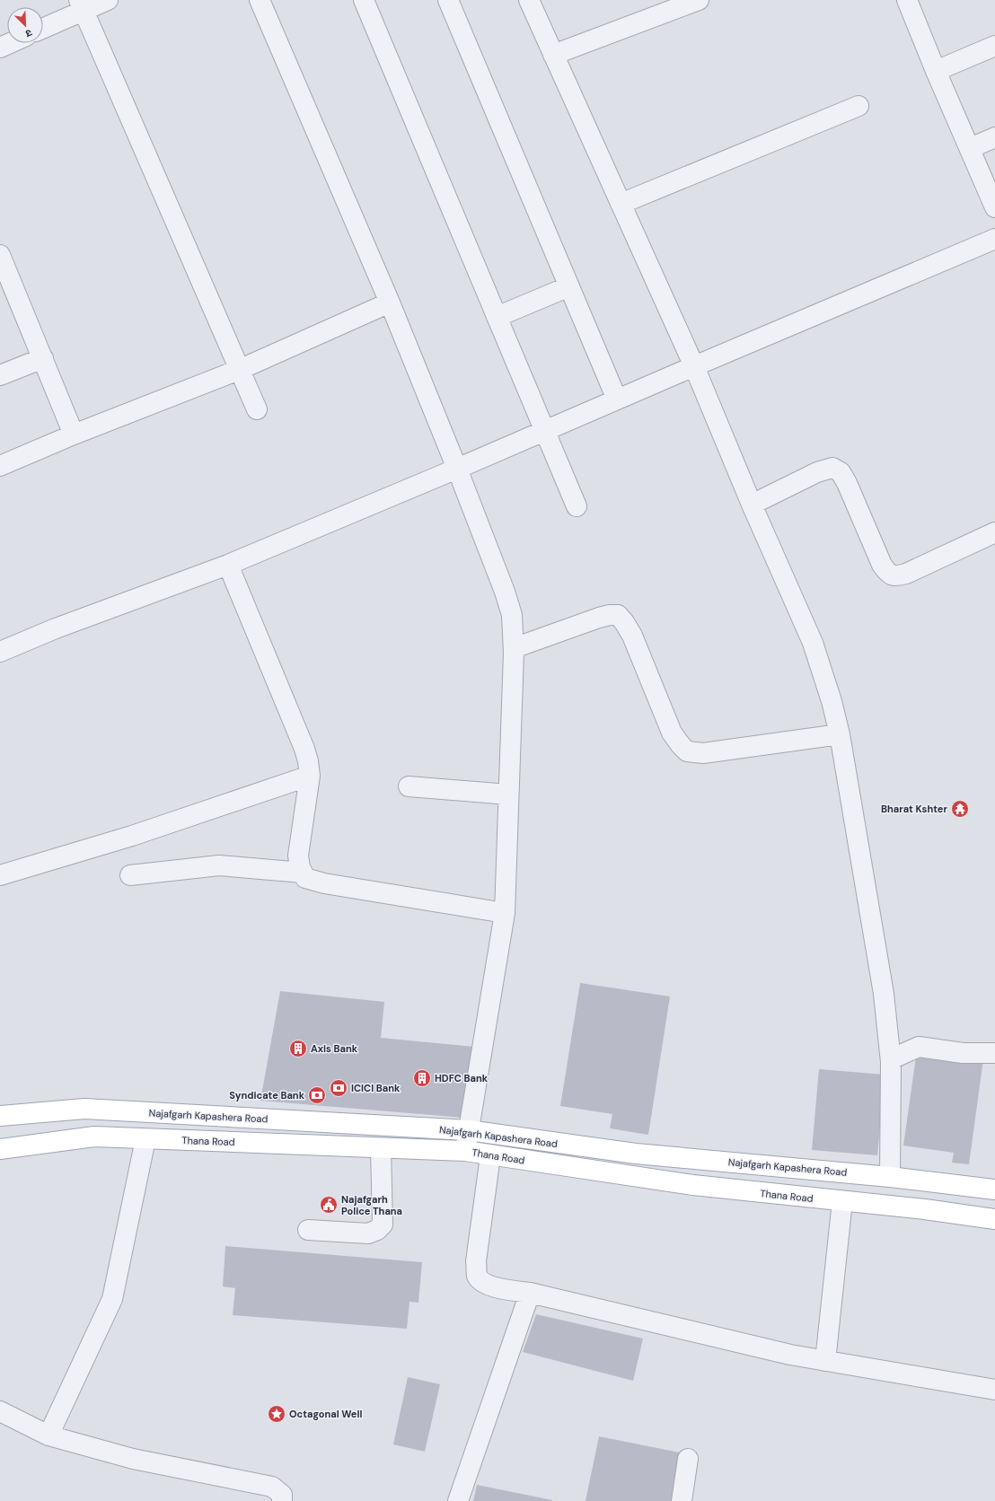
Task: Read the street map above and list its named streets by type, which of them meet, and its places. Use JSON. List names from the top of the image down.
{
  "streets": {
    "main road": ["Najafgarh Kapashera Road", "Thana Road"]
  },
  "places": {
    "temple": ["Bharat Kshter"],
    "building": ["Axis Bank", "HDFC Bank"],
    "bank": ["ICICI Bank", "Syndicate Bank"],
    "public building": ["Najafgarh Police Thana"],
    "place": ["Octagonal Well"]
  },
  "north": "bottom right"
}
